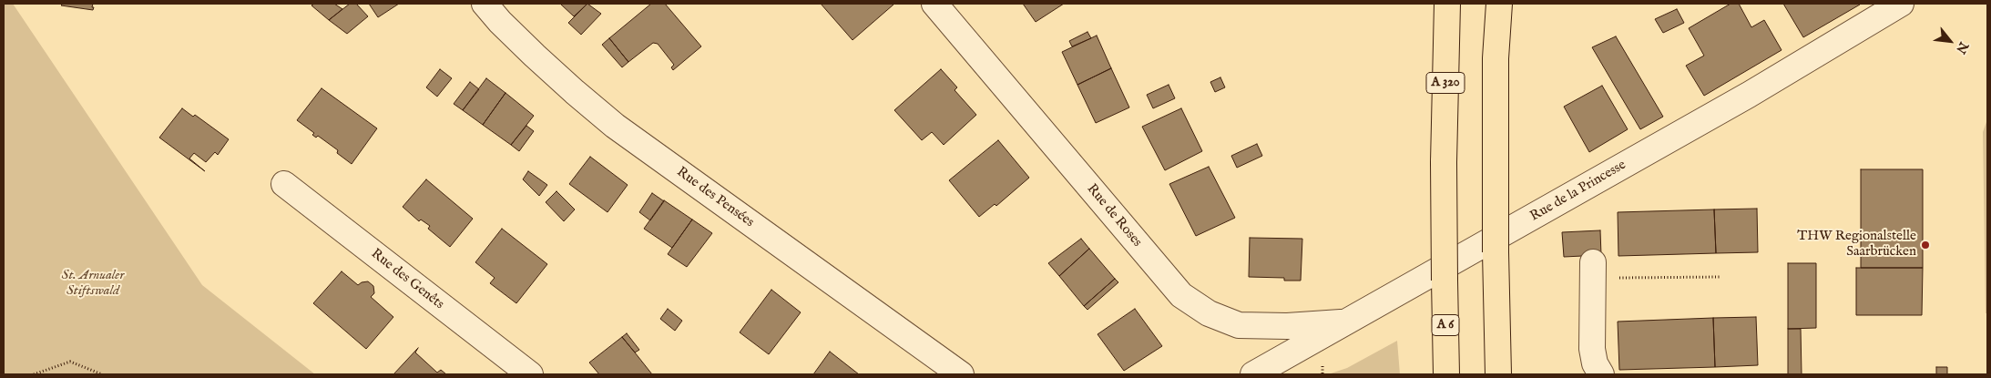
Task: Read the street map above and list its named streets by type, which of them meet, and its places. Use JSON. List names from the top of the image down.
{
  "streets": {
    "highway": ["A 320", "A 6"],
    "street": [
      "Rue de la Princesse",
      "Rue des Pensées",
      "Rue de Roses",
      "Rue des Genêts"
    ]
  },
  "crossings": [
    ["A 320", "A 6"],
    ["Rue de la Princesse", "Rue de Roses"]
  ],
  "parks": ["St. Arnualer Stiftswald"],
  "places": ["THW Regionalstelle Saarbrücken"],
  "north": "bottom right"
}
